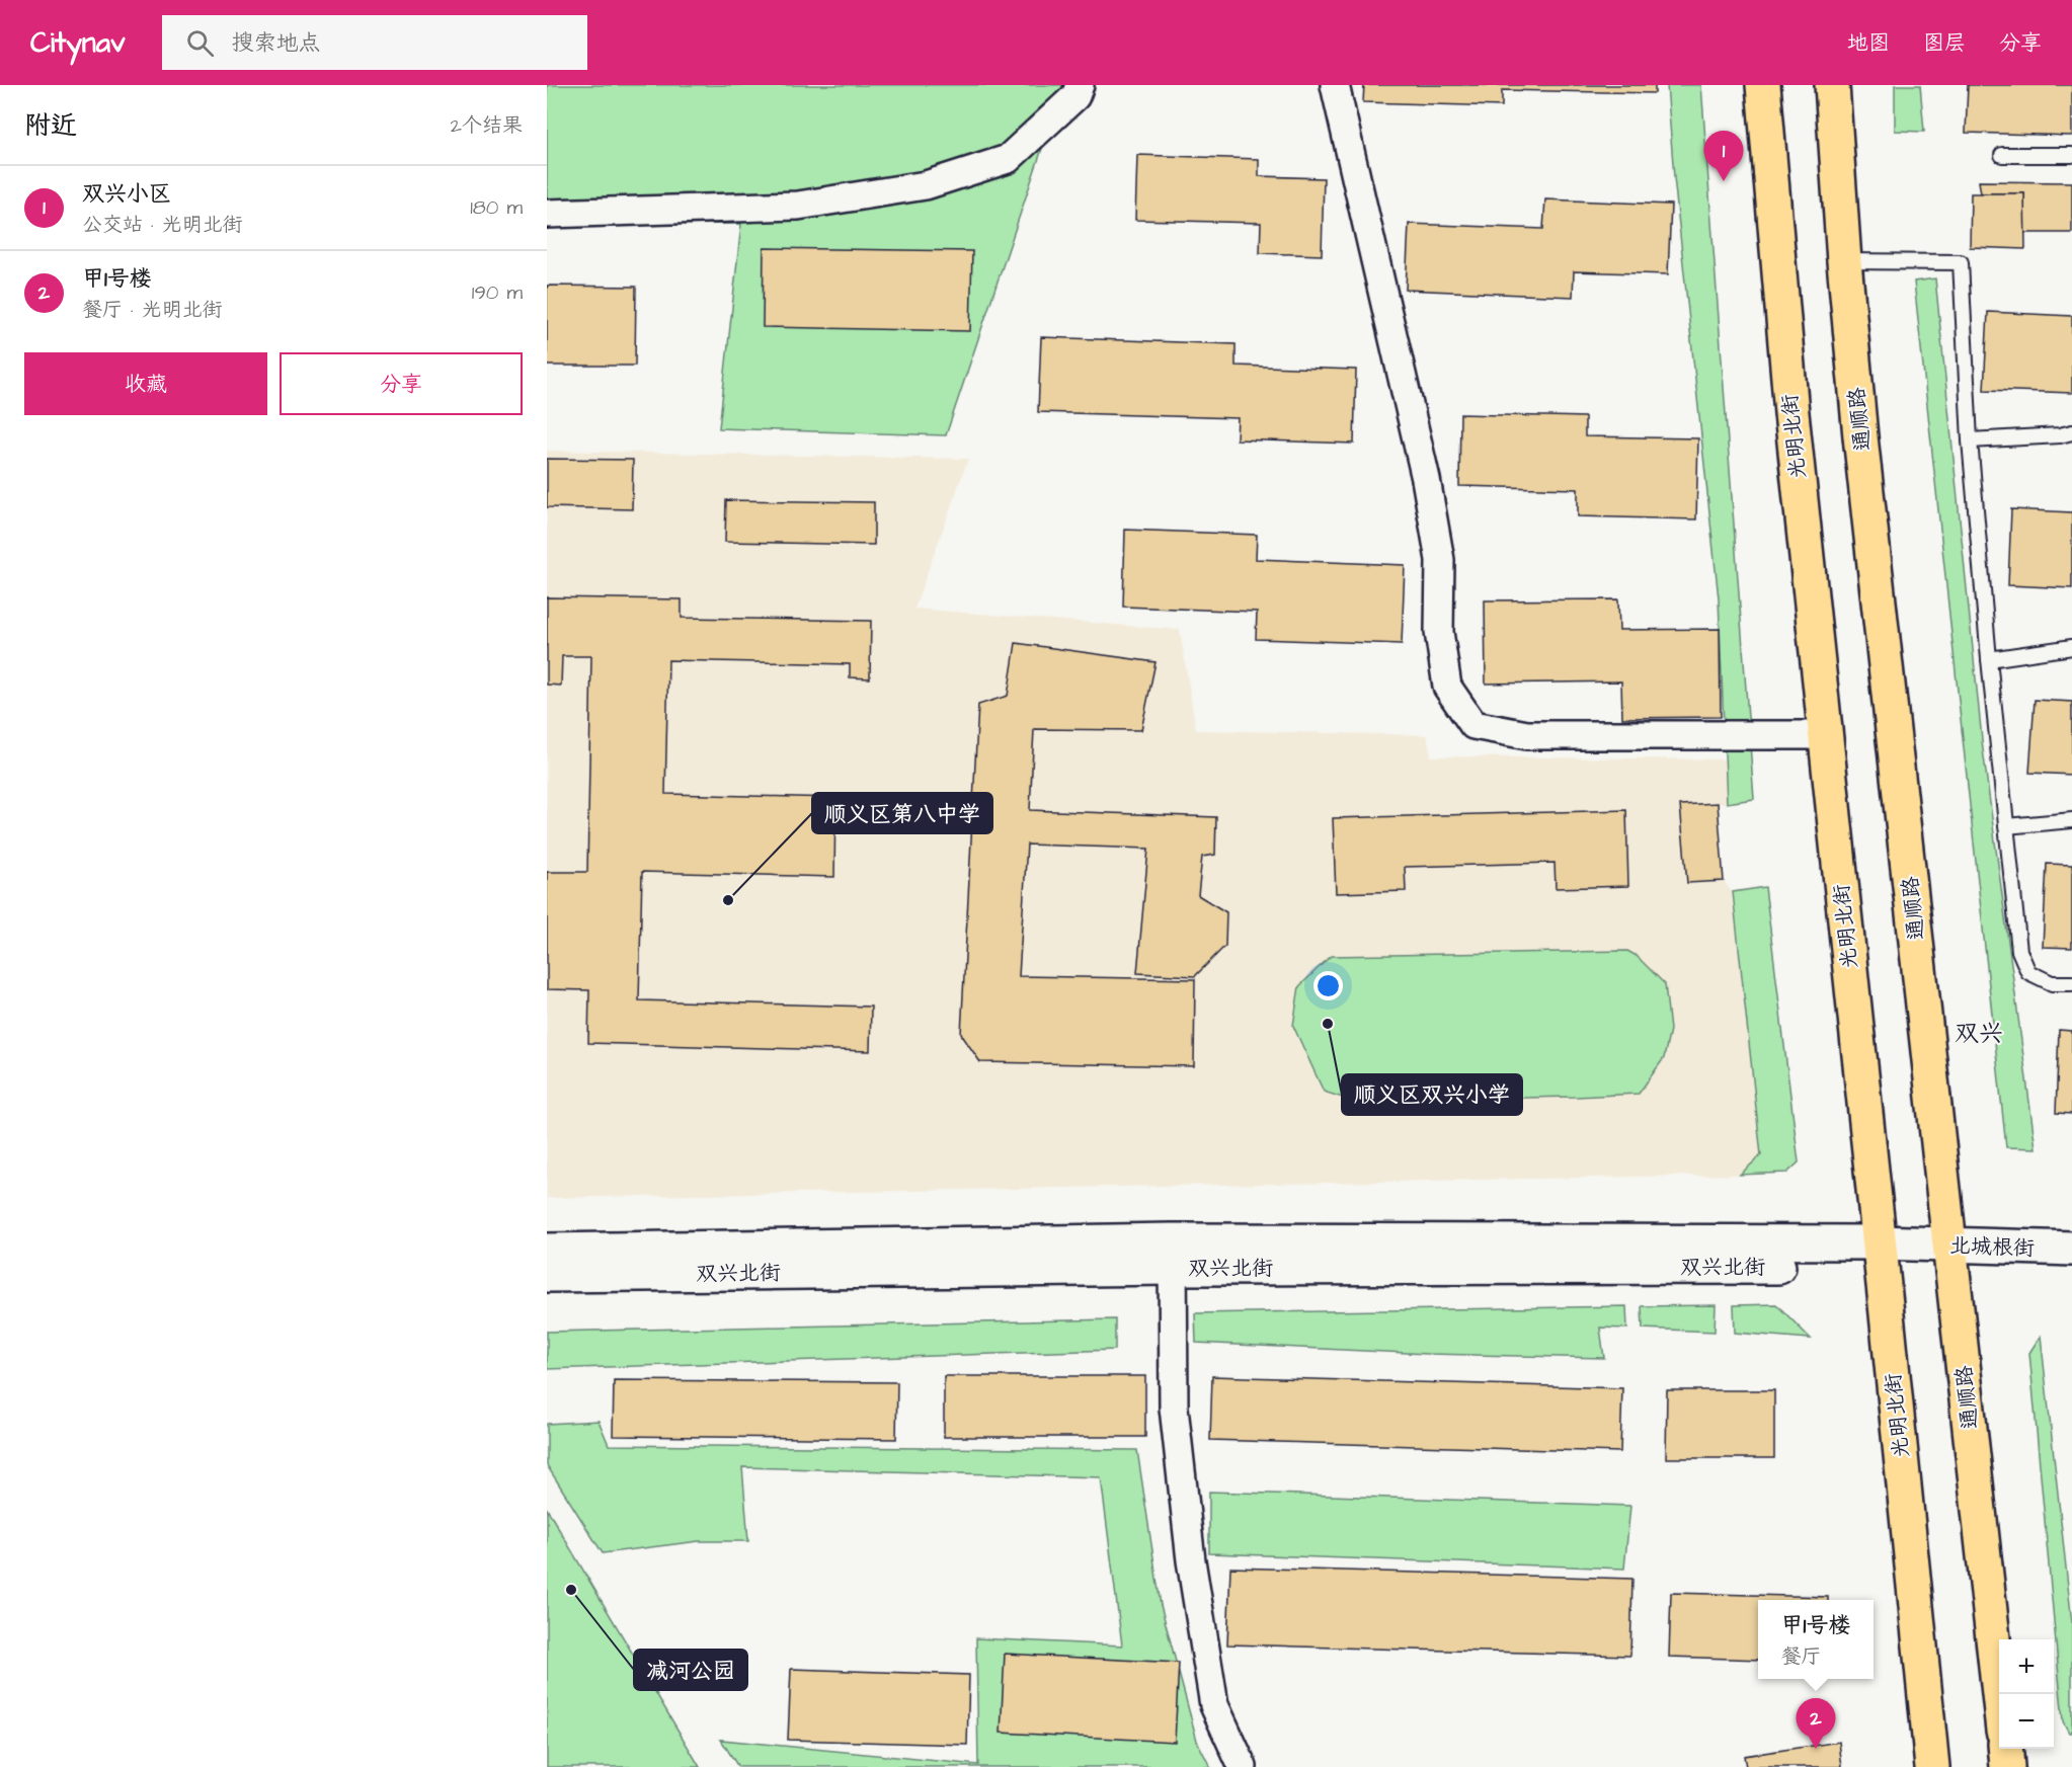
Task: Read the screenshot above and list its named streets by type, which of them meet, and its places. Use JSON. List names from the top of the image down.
{
  "streets": {
    "main road": ["通顺路", "光明北街"],
    "street": ["北城根街", "双兴北街"]
  },
  "crossings": [
    ["通顺路", "北城根街"],
    ["光明北街", "双兴北街"],
    ["北城根街", "双兴北街"]
  ],
  "districts": ["双兴"],
  "places": ["顺义区第八中学", "顺义区双兴小学", "减河公园"],
  "page": {
    "header": "Citynav",
    "search": "搜索地点",
    "nav": ["地图", "图层", "分享"],
    "heading": ["附近", "2个结果"],
    "pins": ["1", "2"],
    "list": [
      {
        "mark": "1",
        "name": "双兴小区",
        "note": "公交站 · 光明北街",
        "value": "180 m"
      },
      {
        "mark": "2",
        "name": "甲1号楼",
        "note": "餐厅 · 光明北街",
        "value": "190 m"
      }
    ],
    "buttons": ["收藏", "分享"],
    "popup": ["甲1号楼", "餐厅"],
    "map_buttons": ["+", "−"]
  }
}
